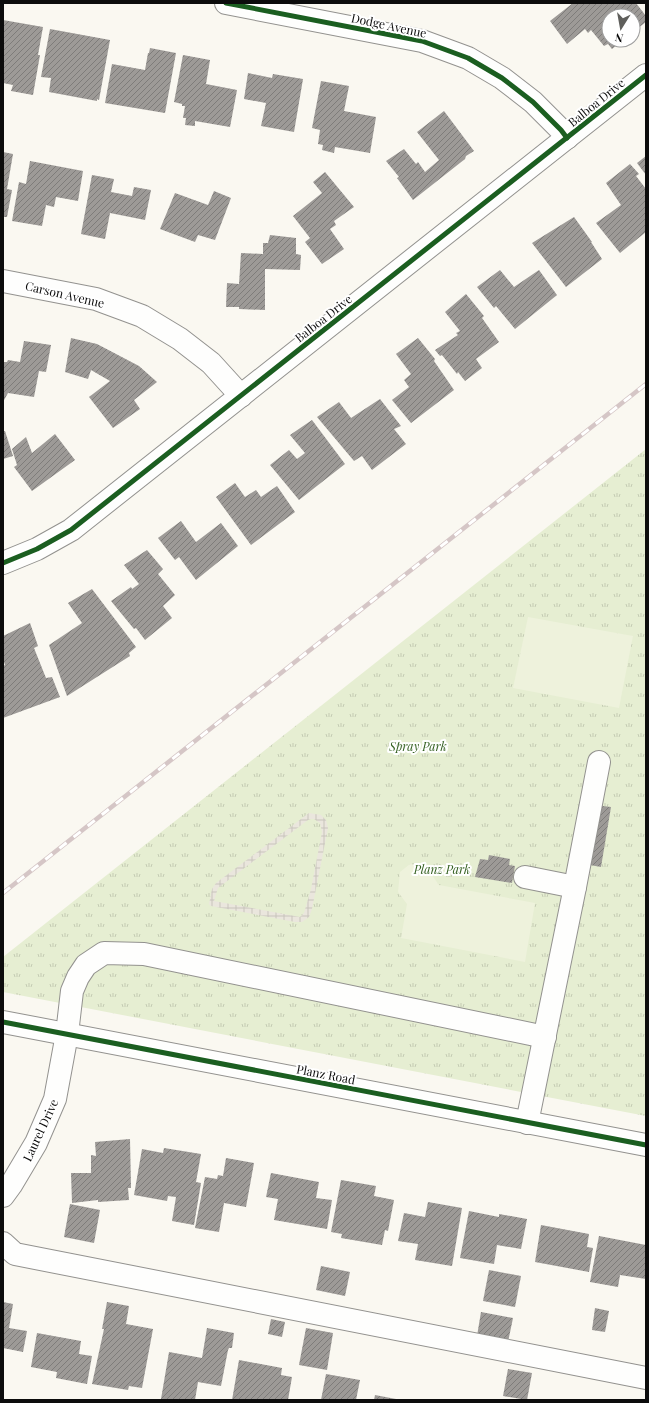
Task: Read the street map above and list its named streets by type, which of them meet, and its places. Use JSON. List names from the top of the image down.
{
  "streets": {
    "street": [
      "Dodge Avenue",
      "Balboa Drive",
      "Carson Avenue",
      "Planz Road",
      "Laurel Drive"
    ]
  },
  "crossings": [
    ["Dodge Avenue", "Balboa Drive"],
    ["Balboa Drive", "Carson Avenue"],
    ["Planz Road", "Laurel Drive"]
  ],
  "parks": ["Spray Park", "Planz Park"],
  "north": "bottom"
}
